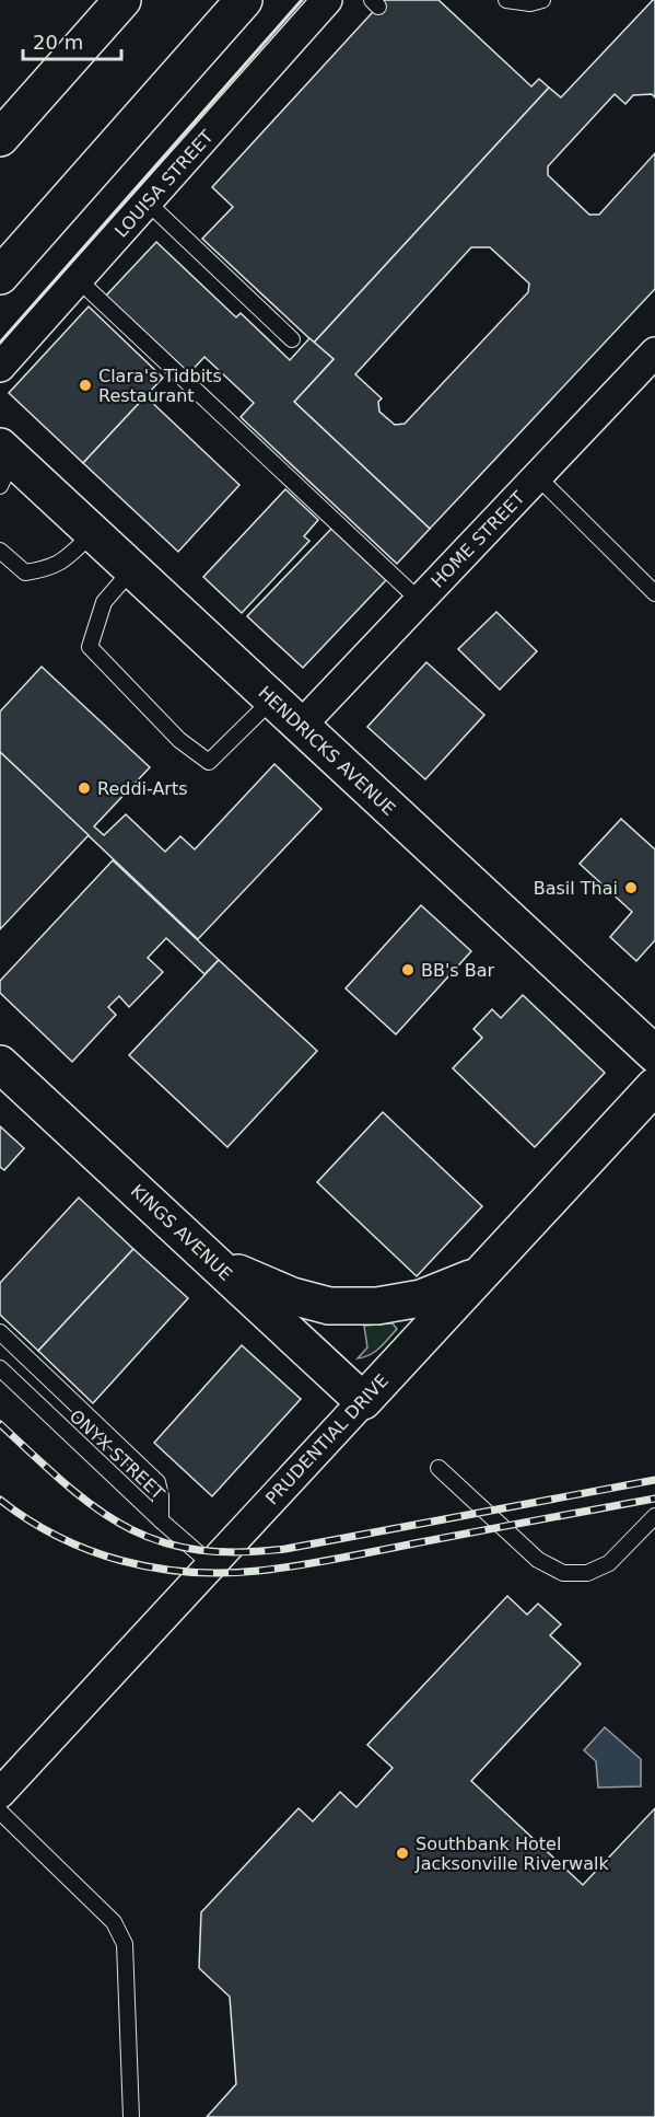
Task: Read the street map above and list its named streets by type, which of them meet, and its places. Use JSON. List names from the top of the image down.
{
  "streets": {
    "main road": ["HENDRICKS AVENUE", "KINGS AVENUE", "PRUDENTIAL DRIVE"],
    "street": ["LOUISA STREET", "HOME STREET"],
    "lane": ["ONYX STREET"]
  },
  "crossings": [
    ["HOME STREET", "HENDRICKS AVENUE"],
    ["KINGS AVENUE", "PRUDENTIAL DRIVE"],
    ["PRUDENTIAL DRIVE", "ONYX STREET"]
  ],
  "places": [
    "Clara's Tidbits Restaurant",
    "Reddi-Arts",
    "Basil Thai",
    "BB's Bar",
    "Southbank Hotel Jacksonville Riverwalk"
  ],
  "scale_bar": "20 m"
}
